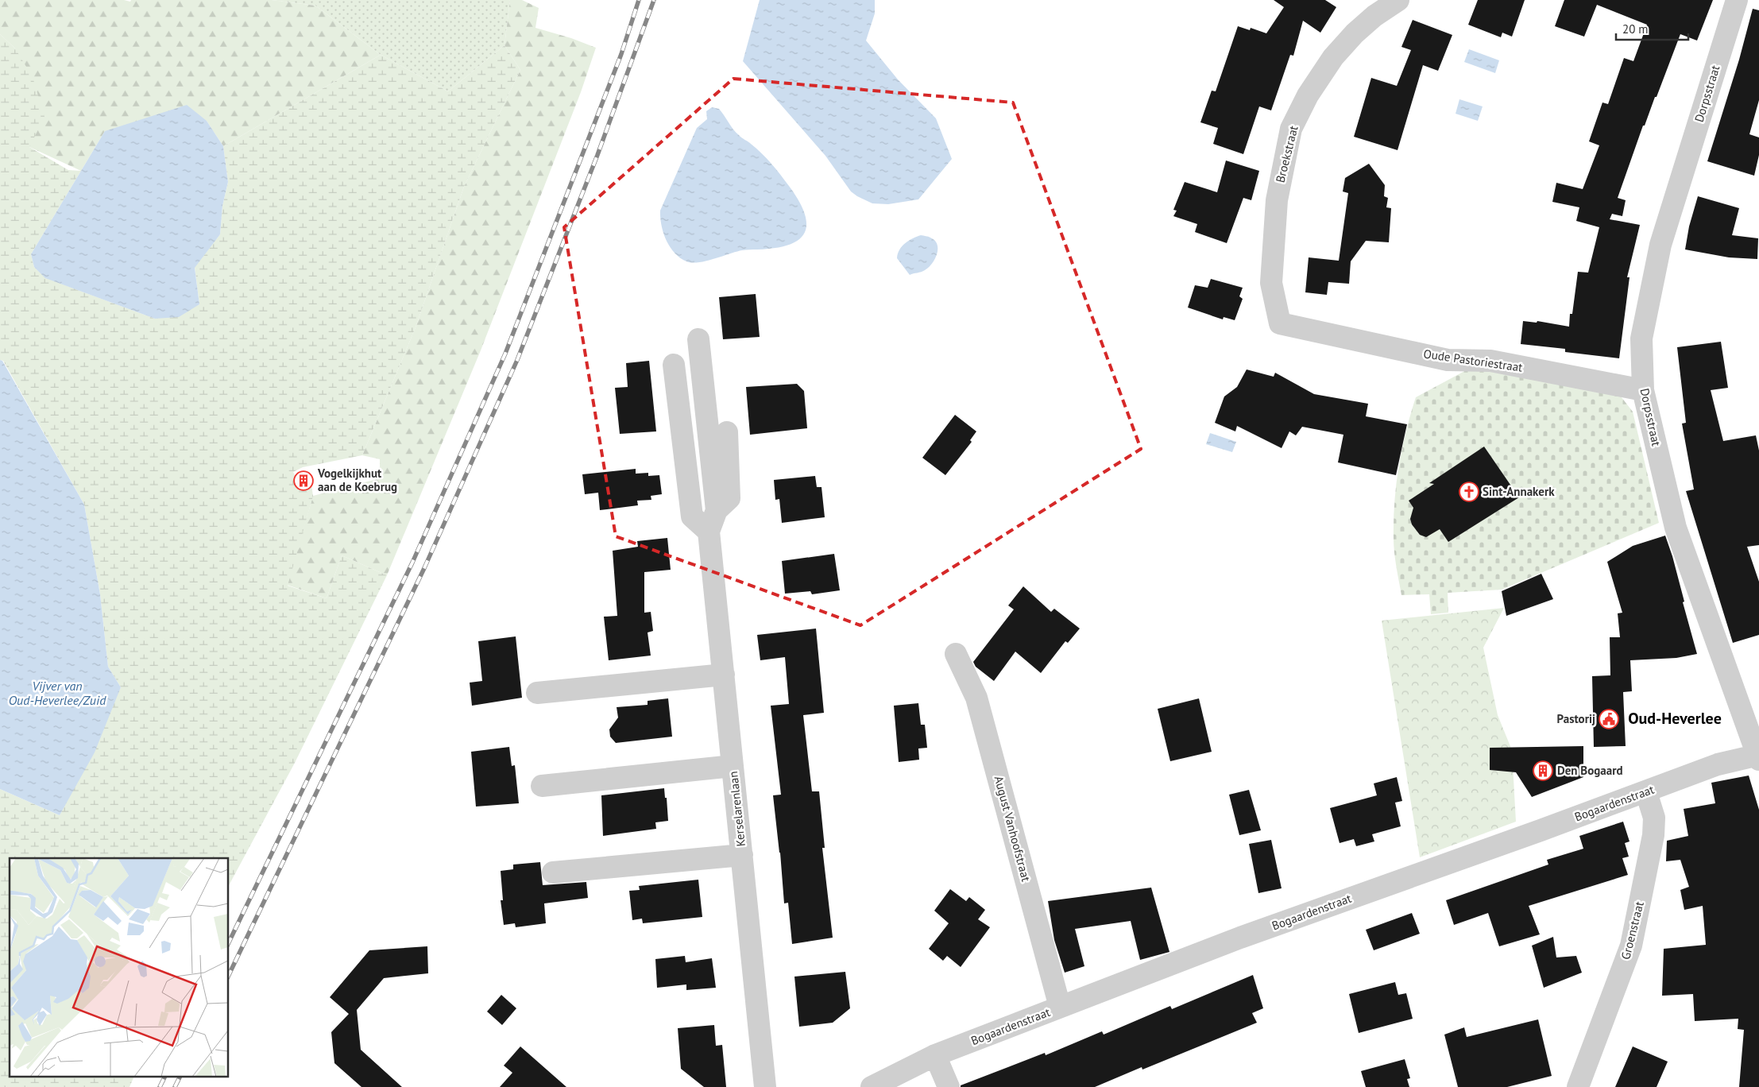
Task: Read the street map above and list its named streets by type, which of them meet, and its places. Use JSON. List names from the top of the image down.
{
  "streets": {
    "street": [
      "Dorpsstraat",
      "Broekstraat",
      "Oude Pastoriestraat",
      "Bogaardenstraat",
      "Kerselarenlaan",
      "August Vanhoofstraat",
      "Groenstraat"
    ]
  },
  "crossings": [
    ["Dorpsstraat", "Oude Pastoriestraat"],
    ["Dorpsstraat", "Bogaardenstraat"],
    ["Broekstraat", "Oude Pastoriestraat"],
    ["Bogaardenstraat", "August Vanhoofstraat"],
    ["Bogaardenstraat", "Groenstraat"]
  ],
  "districts": ["Oud-Heverlee"],
  "water": ["Vijver van Oud-Heverlee/Zuid"],
  "places": {
    "building": ["Vogelkijkhut aan de Koebrug", "Den Bogaard"],
    "church": ["Sint-Annakerk"],
    "public building": ["Pastorij"]
  },
  "scale_bar": "20 m"
}
